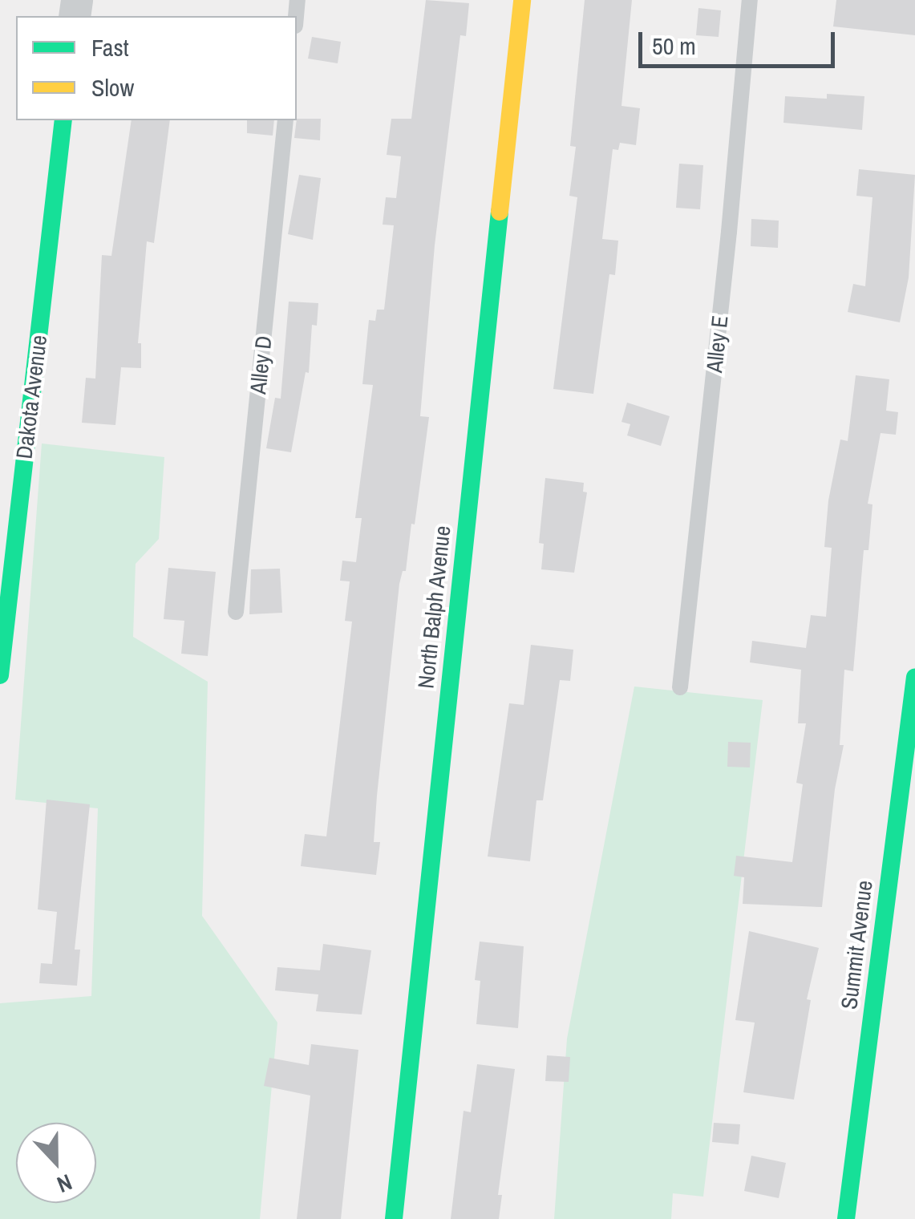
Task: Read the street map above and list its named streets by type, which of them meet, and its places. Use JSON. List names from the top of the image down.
{
  "streets": {
    "street": ["Dakota Avenue", "North Balph Avenue", "Summit Avenue"],
    "lane": ["Alley E", "Alley D"]
  },
  "legend": ["Fast", "Slow"],
  "scale_bar": "50 m",
  "north": "bottom"
}
